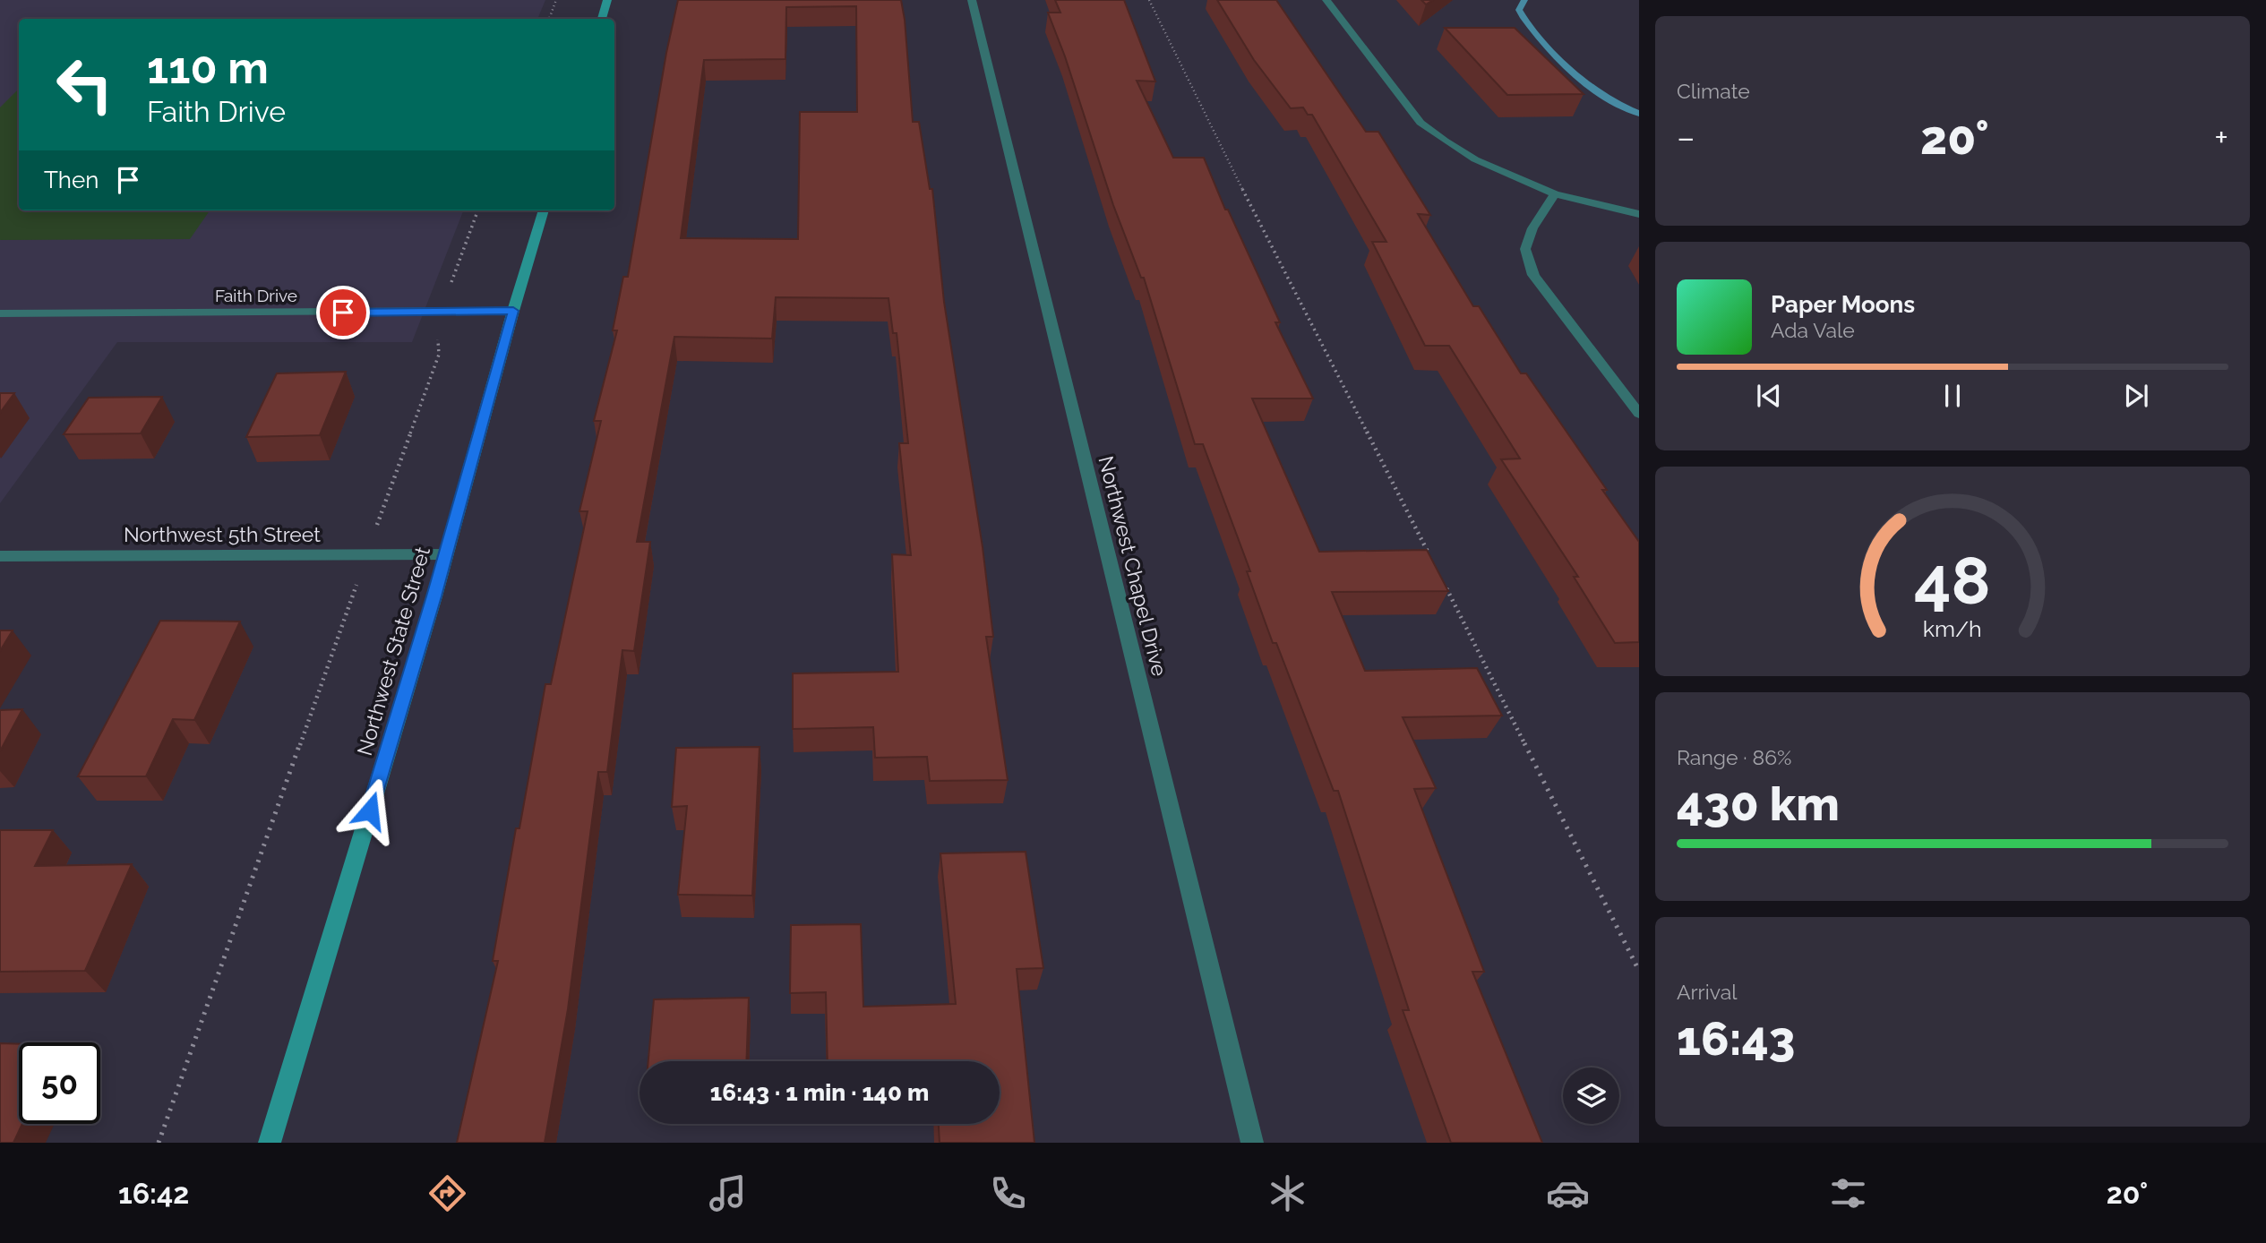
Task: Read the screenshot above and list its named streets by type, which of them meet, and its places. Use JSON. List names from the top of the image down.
{
  "streets": {
    "main road": ["Northwest State Street"],
    "street": ["Faith Drive", "Northwest 5th Street", "Northwest Chapel Drive"]
  },
  "crossings": [
    ["Faith Drive", "Northwest State Street"],
    ["Northwest 5th Street", "Northwest State Street"]
  ],
  "page": {
    "tile": [
      "Climate",
      ["Range · 86%", "430 km"],
      ["Arrival", "16:43"]
    ],
    "turn": ["110 m", "Faith Drive"],
    "heat": ["−", "20°", "+"],
    "then": "Then",
    "song": ["Paper Moons", "Ada Vale"],
    "limit": "50",
    "trip": "16:43 · 1 min · 140 m",
    "tabs": ["16:42", "20°"],
    "gauge": ["48", "km/h"]
  }
}
